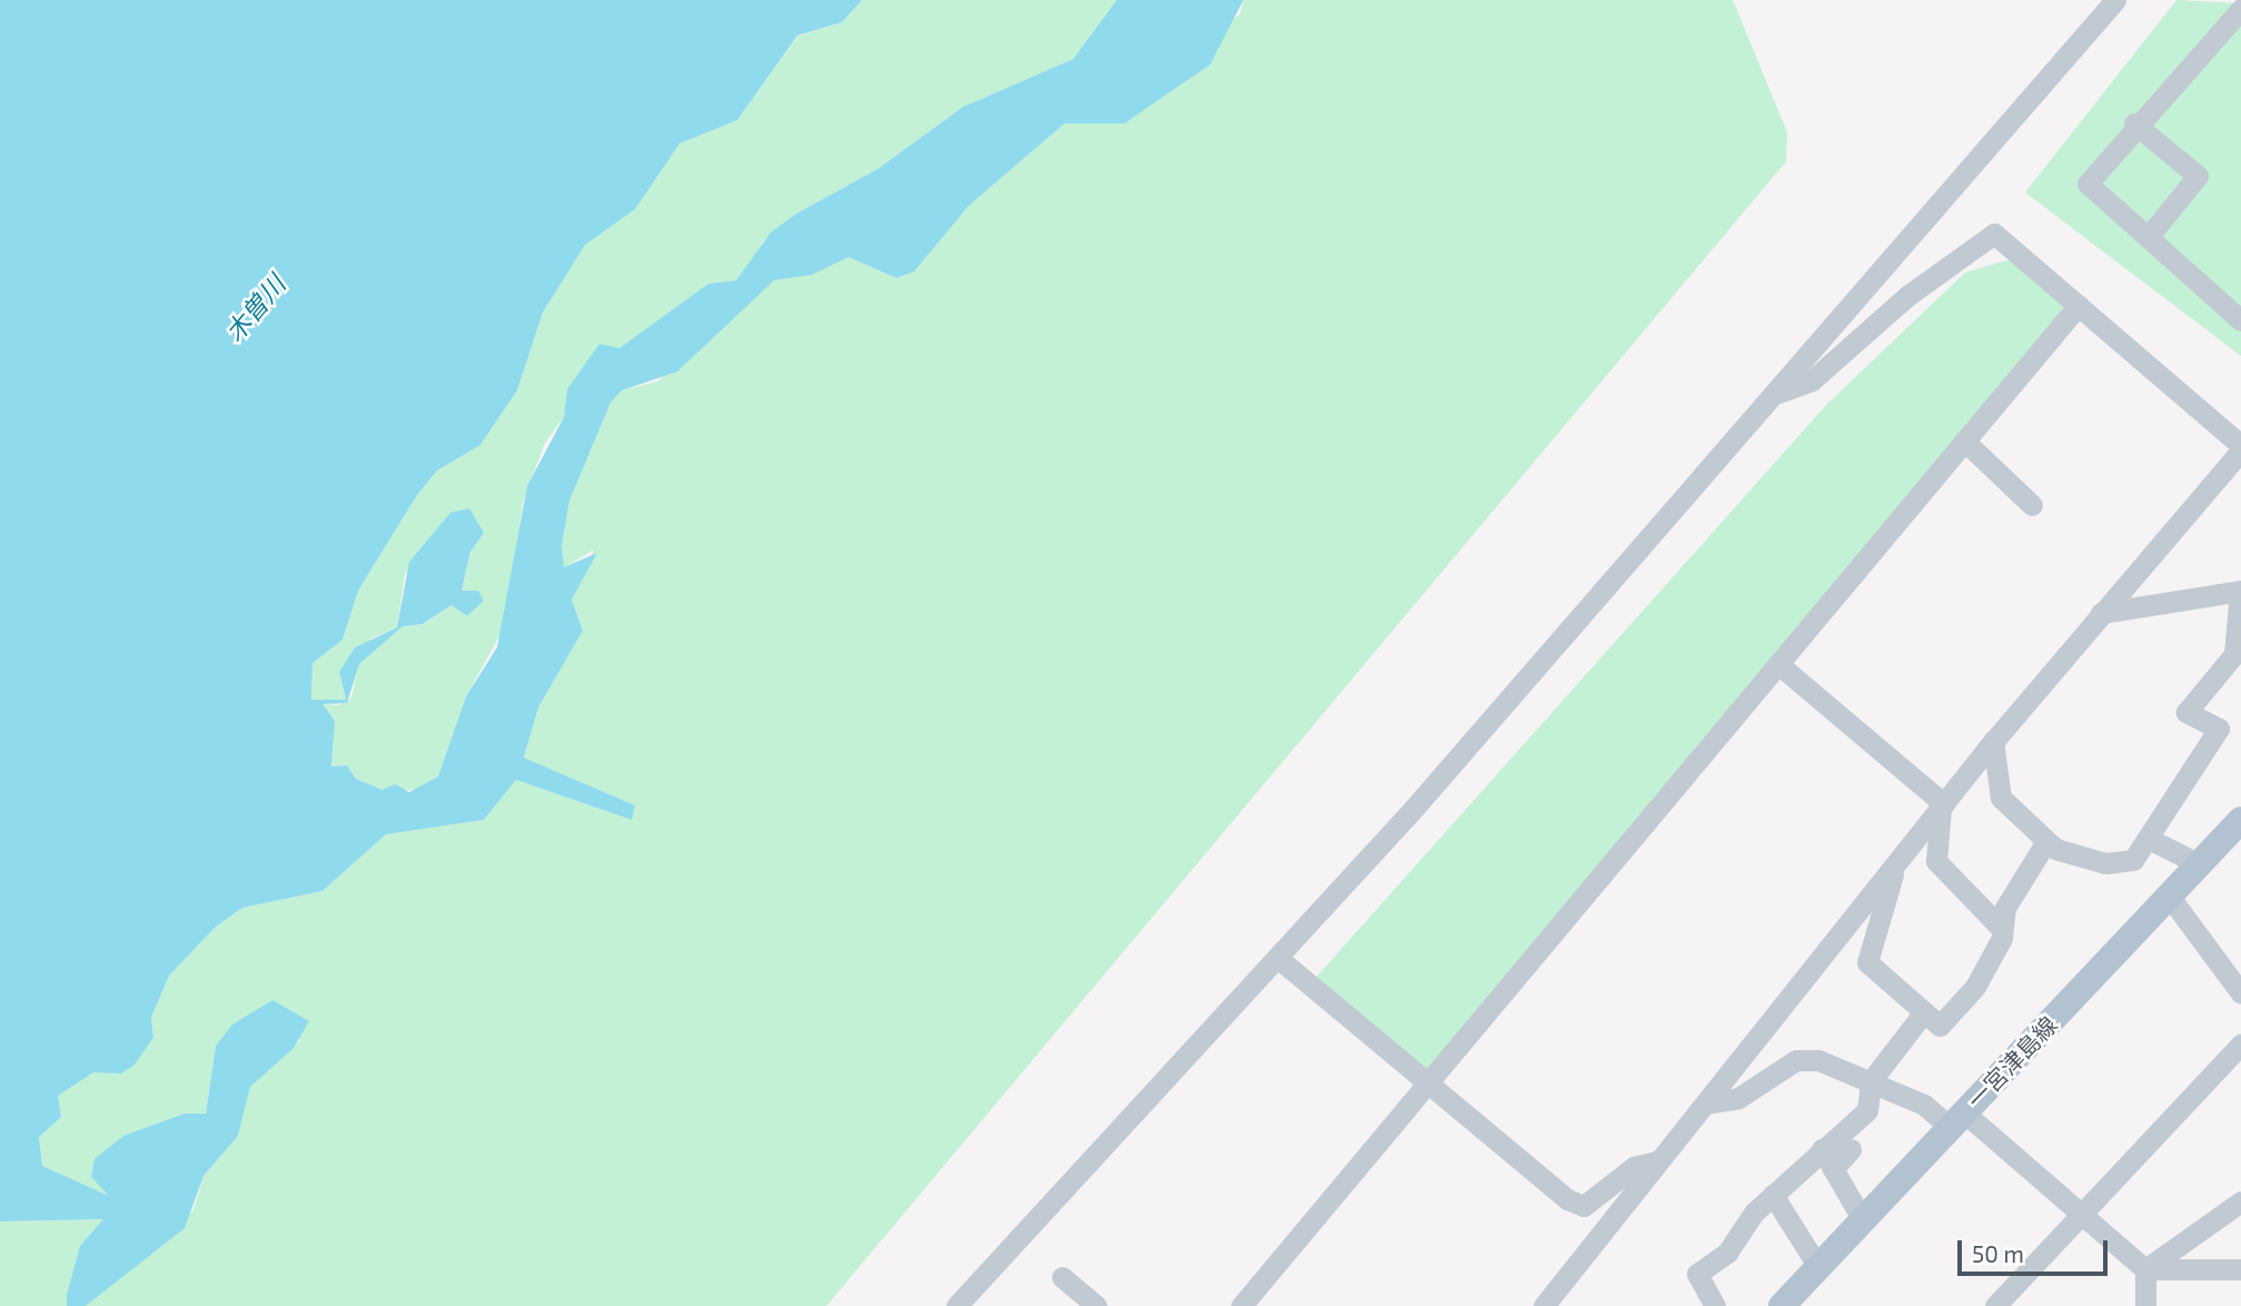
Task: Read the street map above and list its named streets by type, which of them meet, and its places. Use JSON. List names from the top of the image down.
{
  "streets": {
    "main road": ["一宮津島線"]
  },
  "water": ["木曽川"],
  "scale_bar": "50 m"
}
